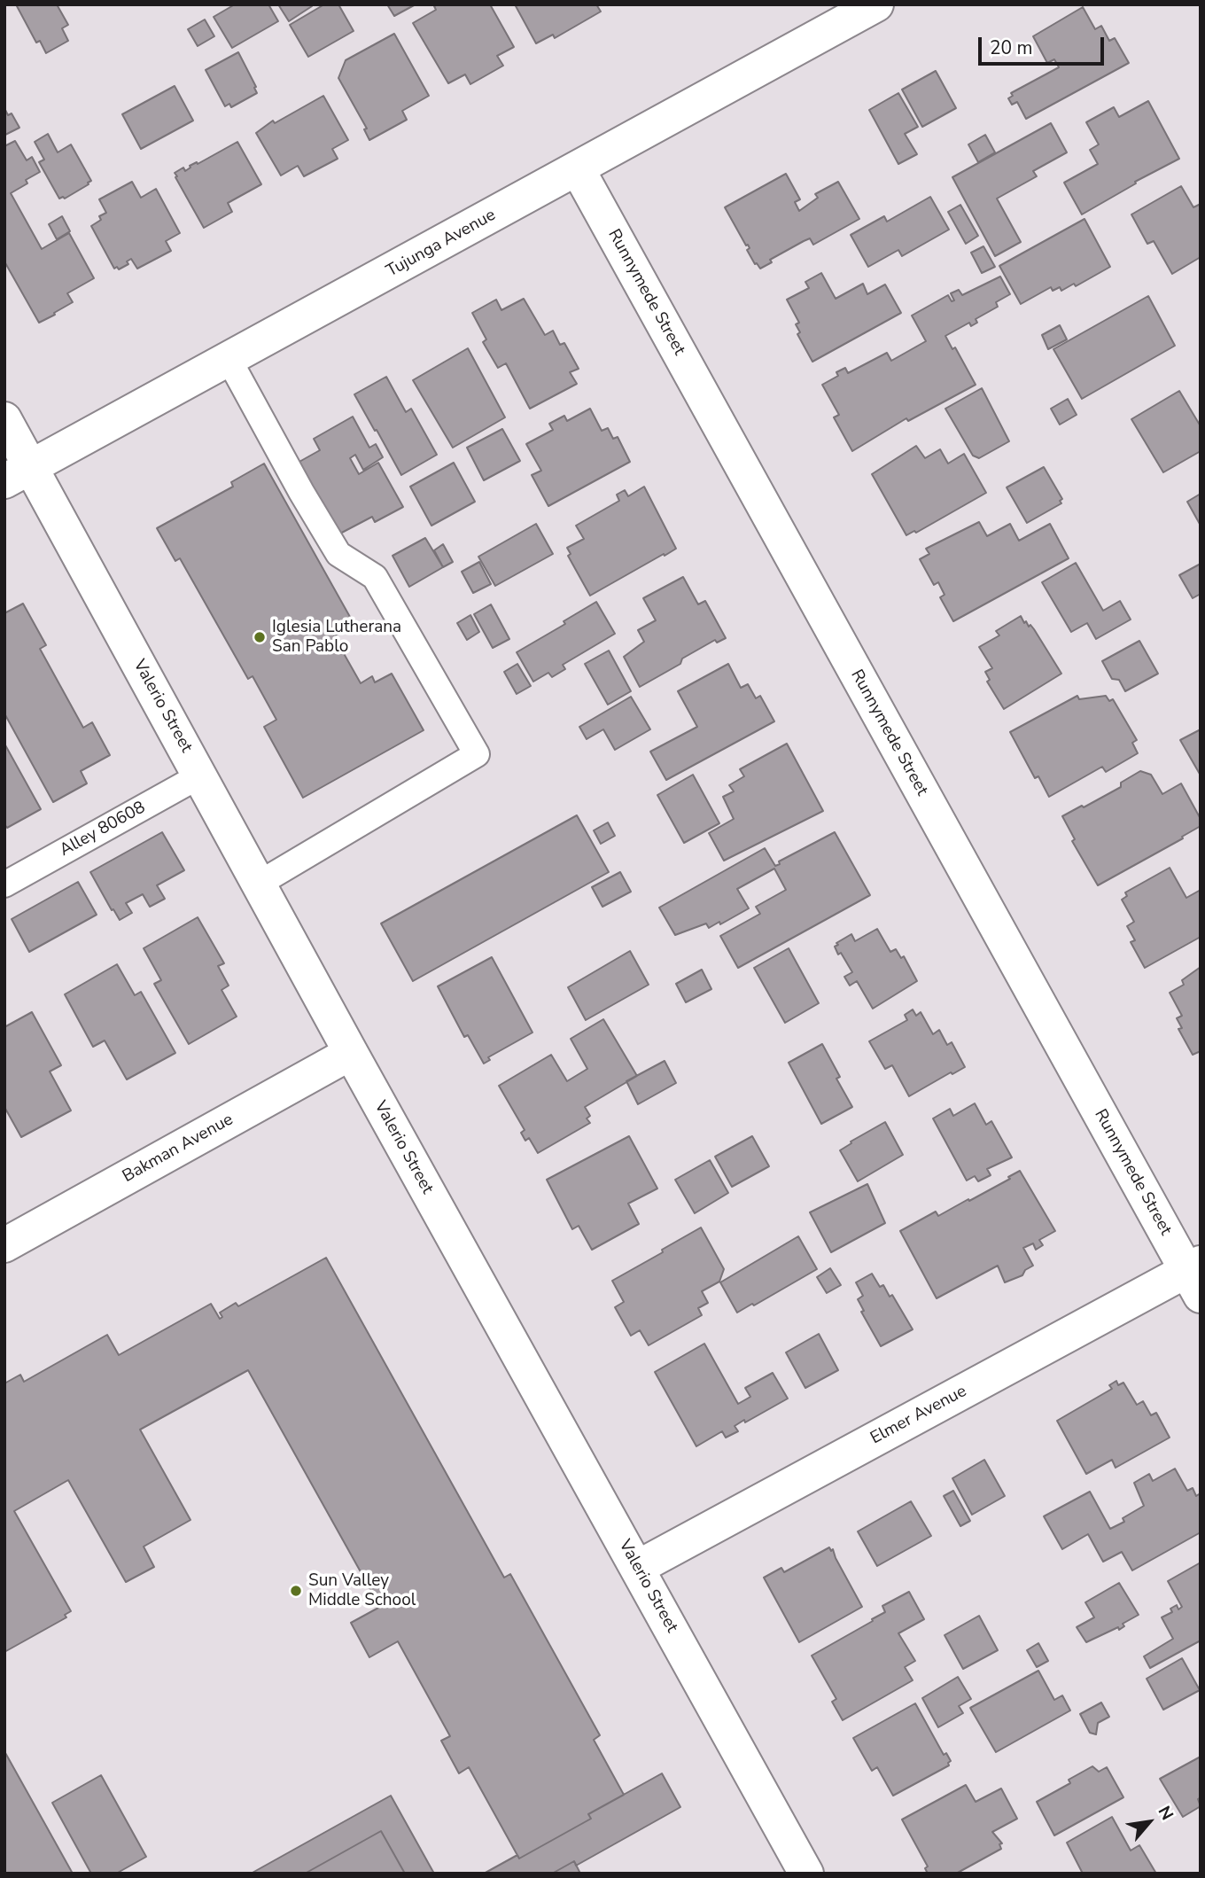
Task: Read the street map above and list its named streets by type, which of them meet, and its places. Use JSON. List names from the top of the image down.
{
  "streets": {
    "street": [
      "Tujunga Avenue",
      "Runnymede Street",
      "Valerio Street",
      "Bakman Avenue",
      "Elmer Avenue"
    ],
    "lane": ["Alley 80608"]
  },
  "crossings": [
    ["Tujunga Avenue", "Runnymede Street"],
    ["Tujunga Avenue", "Valerio Street"],
    ["Runnymede Street", "Elmer Avenue"],
    ["Valerio Street", "Alley 80608"],
    ["Valerio Street", "Bakman Avenue"],
    ["Valerio Street", "Elmer Avenue"]
  ],
  "places": ["Iglesia Lutherana San Pablo", "Sun Valley Middle School"],
  "scale_bar": "20 m",
  "north": "top right"
}
